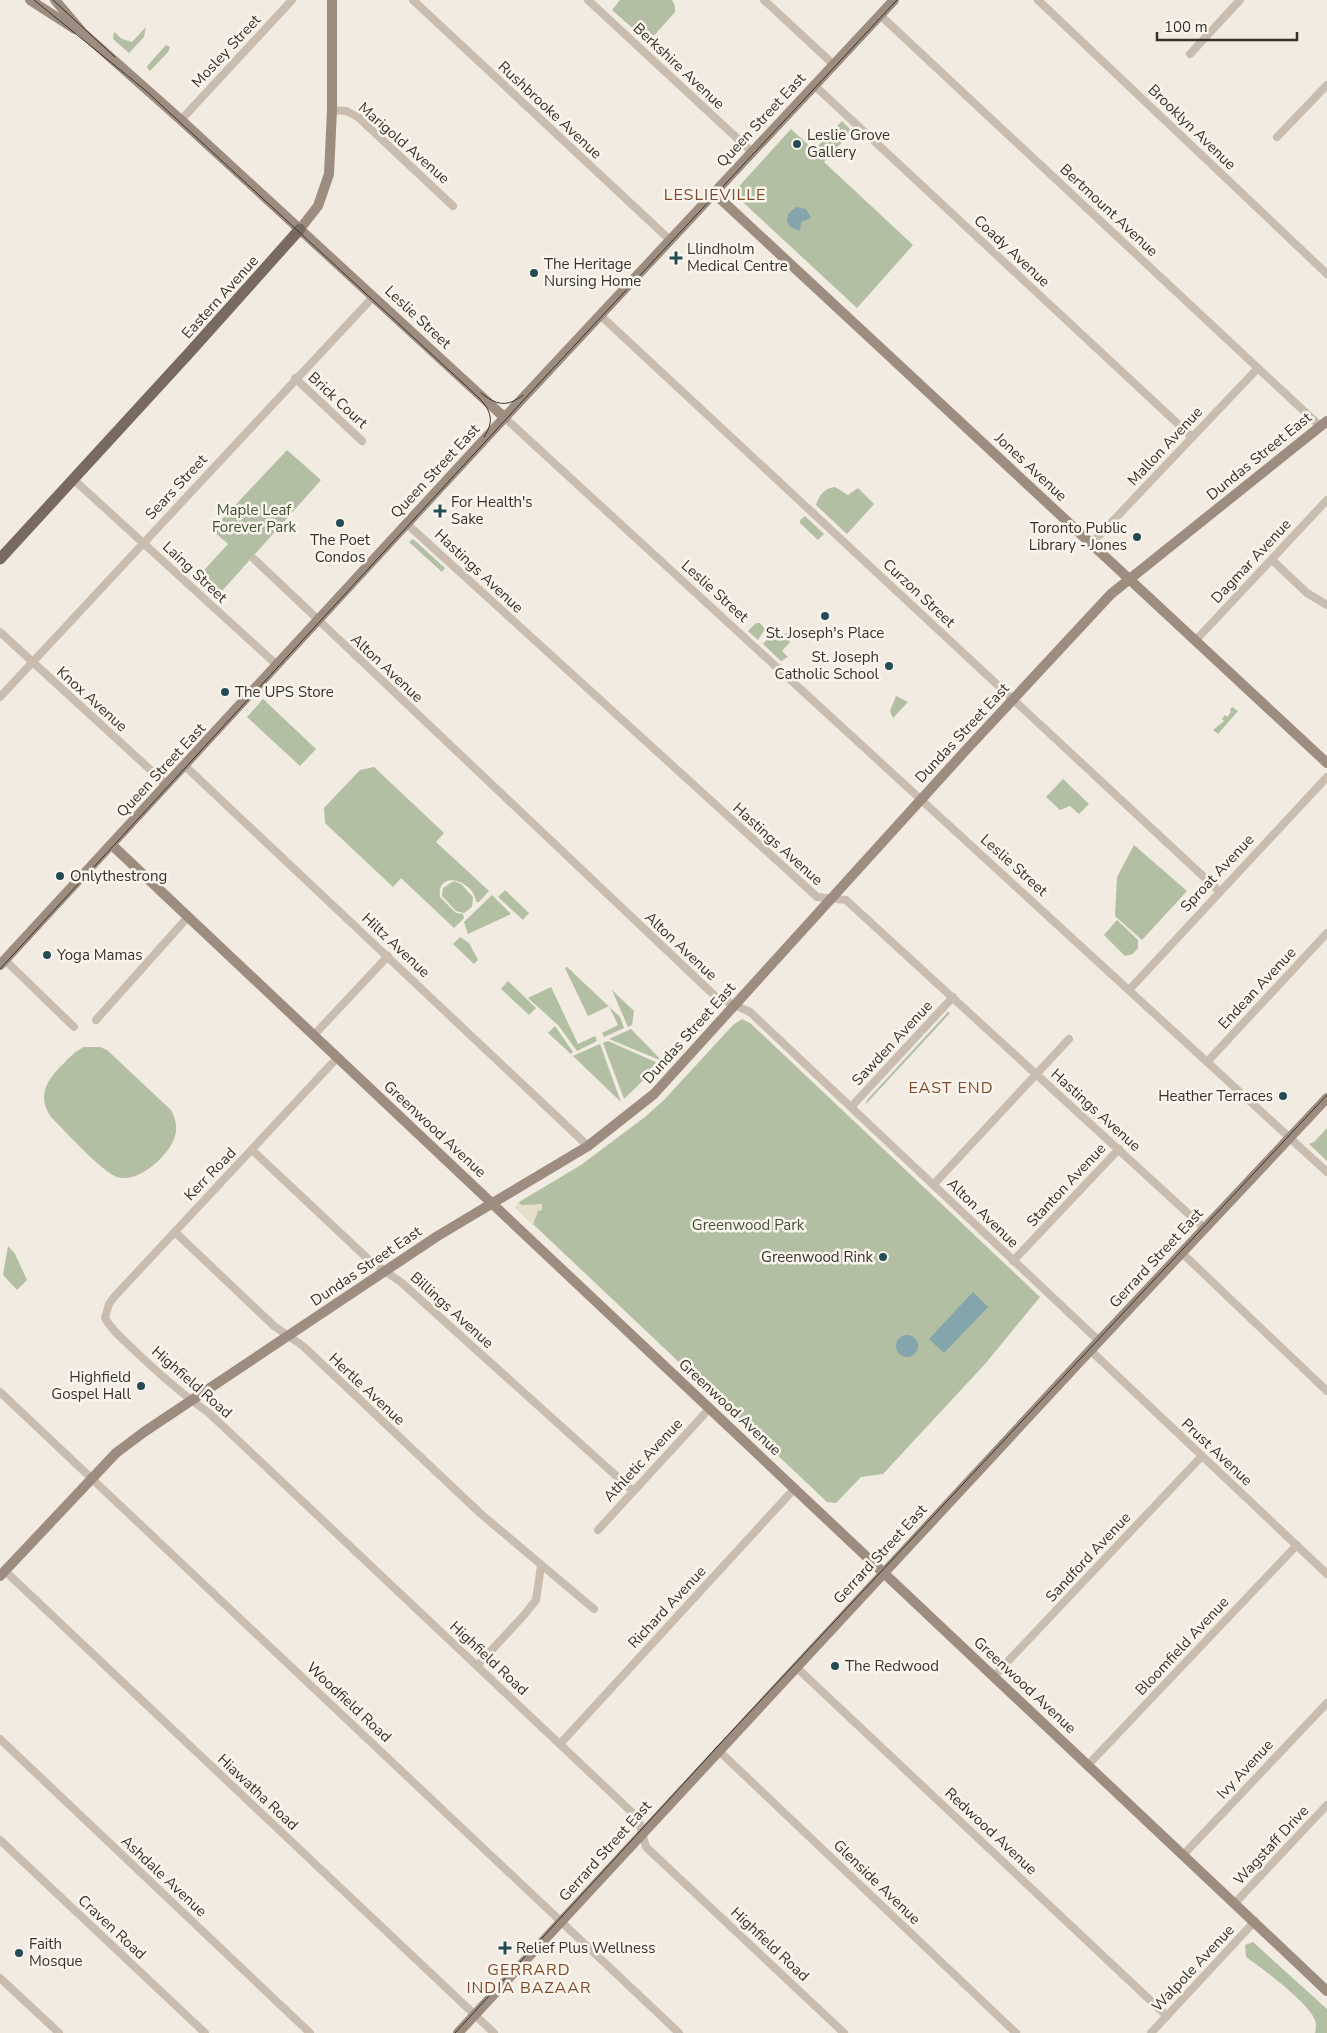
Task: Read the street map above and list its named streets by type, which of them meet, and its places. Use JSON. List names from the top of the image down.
{
  "streets": {
    "main road": ["Eastern Avenue"],
    "street": [
      "Mosley Street",
      "Berkshire Avenue",
      "Rushbrooke Avenue",
      "Queen Street East",
      "Brooklyn Avenue",
      "Marigold Avenue",
      "Bertmount Avenue",
      "Coady Avenue",
      "Leslie Street",
      "Brick Court",
      "Mallon Avenue",
      "Dundas Street East",
      "Jones Avenue",
      "Sears Street",
      "Dagmar Avenue",
      "Hastings Avenue",
      "Laing Street",
      "Curzon Street",
      "Alton Avenue",
      "Knox Avenue",
      "Sproat Avenue",
      "Hiltz Avenue",
      "Endean Avenue",
      "Sawden Avenue",
      "Greenwood Avenue",
      "Kerr Road",
      "Stanton Avenue",
      "Gerrard Street East",
      "Billings Avenue",
      "Highfield Road",
      "Hertle Avenue",
      "Prust Avenue",
      "Athletic Avenue",
      "Sandford Avenue",
      "Richard Avenue",
      "Bloomfield Avenue",
      "Woodfield Road",
      "Ivy Avenue",
      "Hiawatha Road",
      "Redwood Avenue",
      "Wagstaff Drive",
      "Ashdale Avenue",
      "Glenside Avenue",
      "Craven Road",
      "Walpole Avenue"
    ]
  },
  "crossings": [
    ["Mosley Street", "Leslie Street"],
    ["Berkshire Avenue", "Queen Street East"],
    ["Rushbrooke Avenue", "Queen Street East"],
    ["Queen Street East", "Bertmount Avenue"],
    ["Queen Street East", "Coady Avenue"],
    ["Queen Street East", "Leslie Street"],
    ["Queen Street East", "Jones Avenue"],
    ["Queen Street East", "Hastings Avenue"],
    ["Queen Street East", "Laing Street"],
    ["Queen Street East", "Curzon Street"],
    ["Queen Street East", "Alton Avenue"],
    ["Queen Street East", "Knox Avenue"],
    ["Queen Street East", "Hiltz Avenue"],
    ["Queen Street East", "Greenwood Avenue"],
    ["Marigold Avenue", "Eastern Avenue"],
    ["Bertmount Avenue", "Mallon Avenue"],
    ["Bertmount Avenue", "Dundas Street East"],
    ["Coady Avenue", "Mallon Avenue"],
    ["Eastern Avenue", "Leslie Street"],
    ["Eastern Avenue", "Laing Street"],
    ["Leslie Street", "Dundas Street East"],
    ["Leslie Street", "Sears Street"],
    ["Leslie Street", "Sproat Avenue"],
    ["Leslie Street", "Endean Avenue"],
    ["Leslie Street", "Gerrard Street East"],
    ["Brick Court", "Sears Street"],
    ["Mallon Avenue", "Jones Avenue"],
    ["Dundas Street East", "Jones Avenue"],
    ["Dundas Street East", "Hastings Avenue"],
    ["Dundas Street East", "Curzon Street"],
    ["Dundas Street East", "Alton Avenue"],
    ["Dundas Street East", "Hiltz Avenue"],
    ["Dundas Street East", "Greenwood Avenue"],
    ["Dundas Street East", "Billings Avenue"],
    ["Dundas Street East", "Highfield Road"],
    ["Dundas Street East", "Hertle Avenue"],
    ["Dundas Street East", "Woodfield Road"],
    ["Dundas Street East", "Hiawatha Road"],
    ["Jones Avenue", "Dagmar Avenue"],
    ["Sears Street", "Laing Street"],
    ["Sears Street", "Knox Avenue"],
    ["Hastings Avenue", "Sawden Avenue"],
    ["Hastings Avenue", "Stanton Avenue"],
    ["Hastings Avenue", "Gerrard Street East"],
    ["Curzon Street", "Sproat Avenue"],
    ["Alton Avenue", "Sawden Avenue"],
    ["Alton Avenue", "Stanton Avenue"],
    ["Alton Avenue", "Gerrard Street East"],
    ["Greenwood Avenue", "Kerr Road"],
    ["Greenwood Avenue", "Gerrard Street East"],
    ["Greenwood Avenue", "Athletic Avenue"],
    ["Greenwood Avenue", "Sandford Avenue"],
    ["Greenwood Avenue", "Richard Avenue"],
    ["Greenwood Avenue", "Bloomfield Avenue"],
    ["Greenwood Avenue", "Ivy Avenue"],
    ["Greenwood Avenue", "Wagstaff Drive"],
    ["Greenwood Avenue", "Walpole Avenue"],
    ["Kerr Road", "Billings Avenue"],
    ["Kerr Road", "Highfield Road"],
    ["Kerr Road", "Hertle Avenue"],
    ["Gerrard Street East", "Highfield Road"],
    ["Gerrard Street East", "Prust Avenue"],
    ["Gerrard Street East", "Woodfield Road"],
    ["Gerrard Street East", "Hiawatha Road"],
    ["Gerrard Street East", "Redwood Avenue"],
    ["Gerrard Street East", "Glenside Avenue"],
    ["Billings Avenue", "Athletic Avenue"],
    ["Highfield Road", "Richard Avenue"],
    ["Prust Avenue", "Sandford Avenue"],
    ["Prust Avenue", "Bloomfield Avenue"],
    ["Redwood Avenue", "Walpole Avenue"]
  ],
  "districts": ["LESLIEVILLE", "EAST END", "GERRARD INDIA BAZAAR"],
  "parks": ["Maple Leaf Forever Park", "Greenwood Park"],
  "places": {
    "other": [
      "Leslie Grove Gallery",
      "The Heritage Nursing Home",
      "The Poet Condos",
      "Toronto Public Library - Jones",
      "St. Joseph's Place",
      "St. Joseph Catholic School",
      "The UPS Store",
      "Onlythestrong",
      "Yoga Mamas",
      "Heather Terraces",
      "Greenwood Rink",
      "Highfield Gospel Hall",
      "The Redwood",
      "Faith Mosque"
    ],
    "health": ["Llindholm Medical Centre", "For Health's Sake", "Relief Plus Wellness"]
  },
  "scale_bar": "100 m"
}
